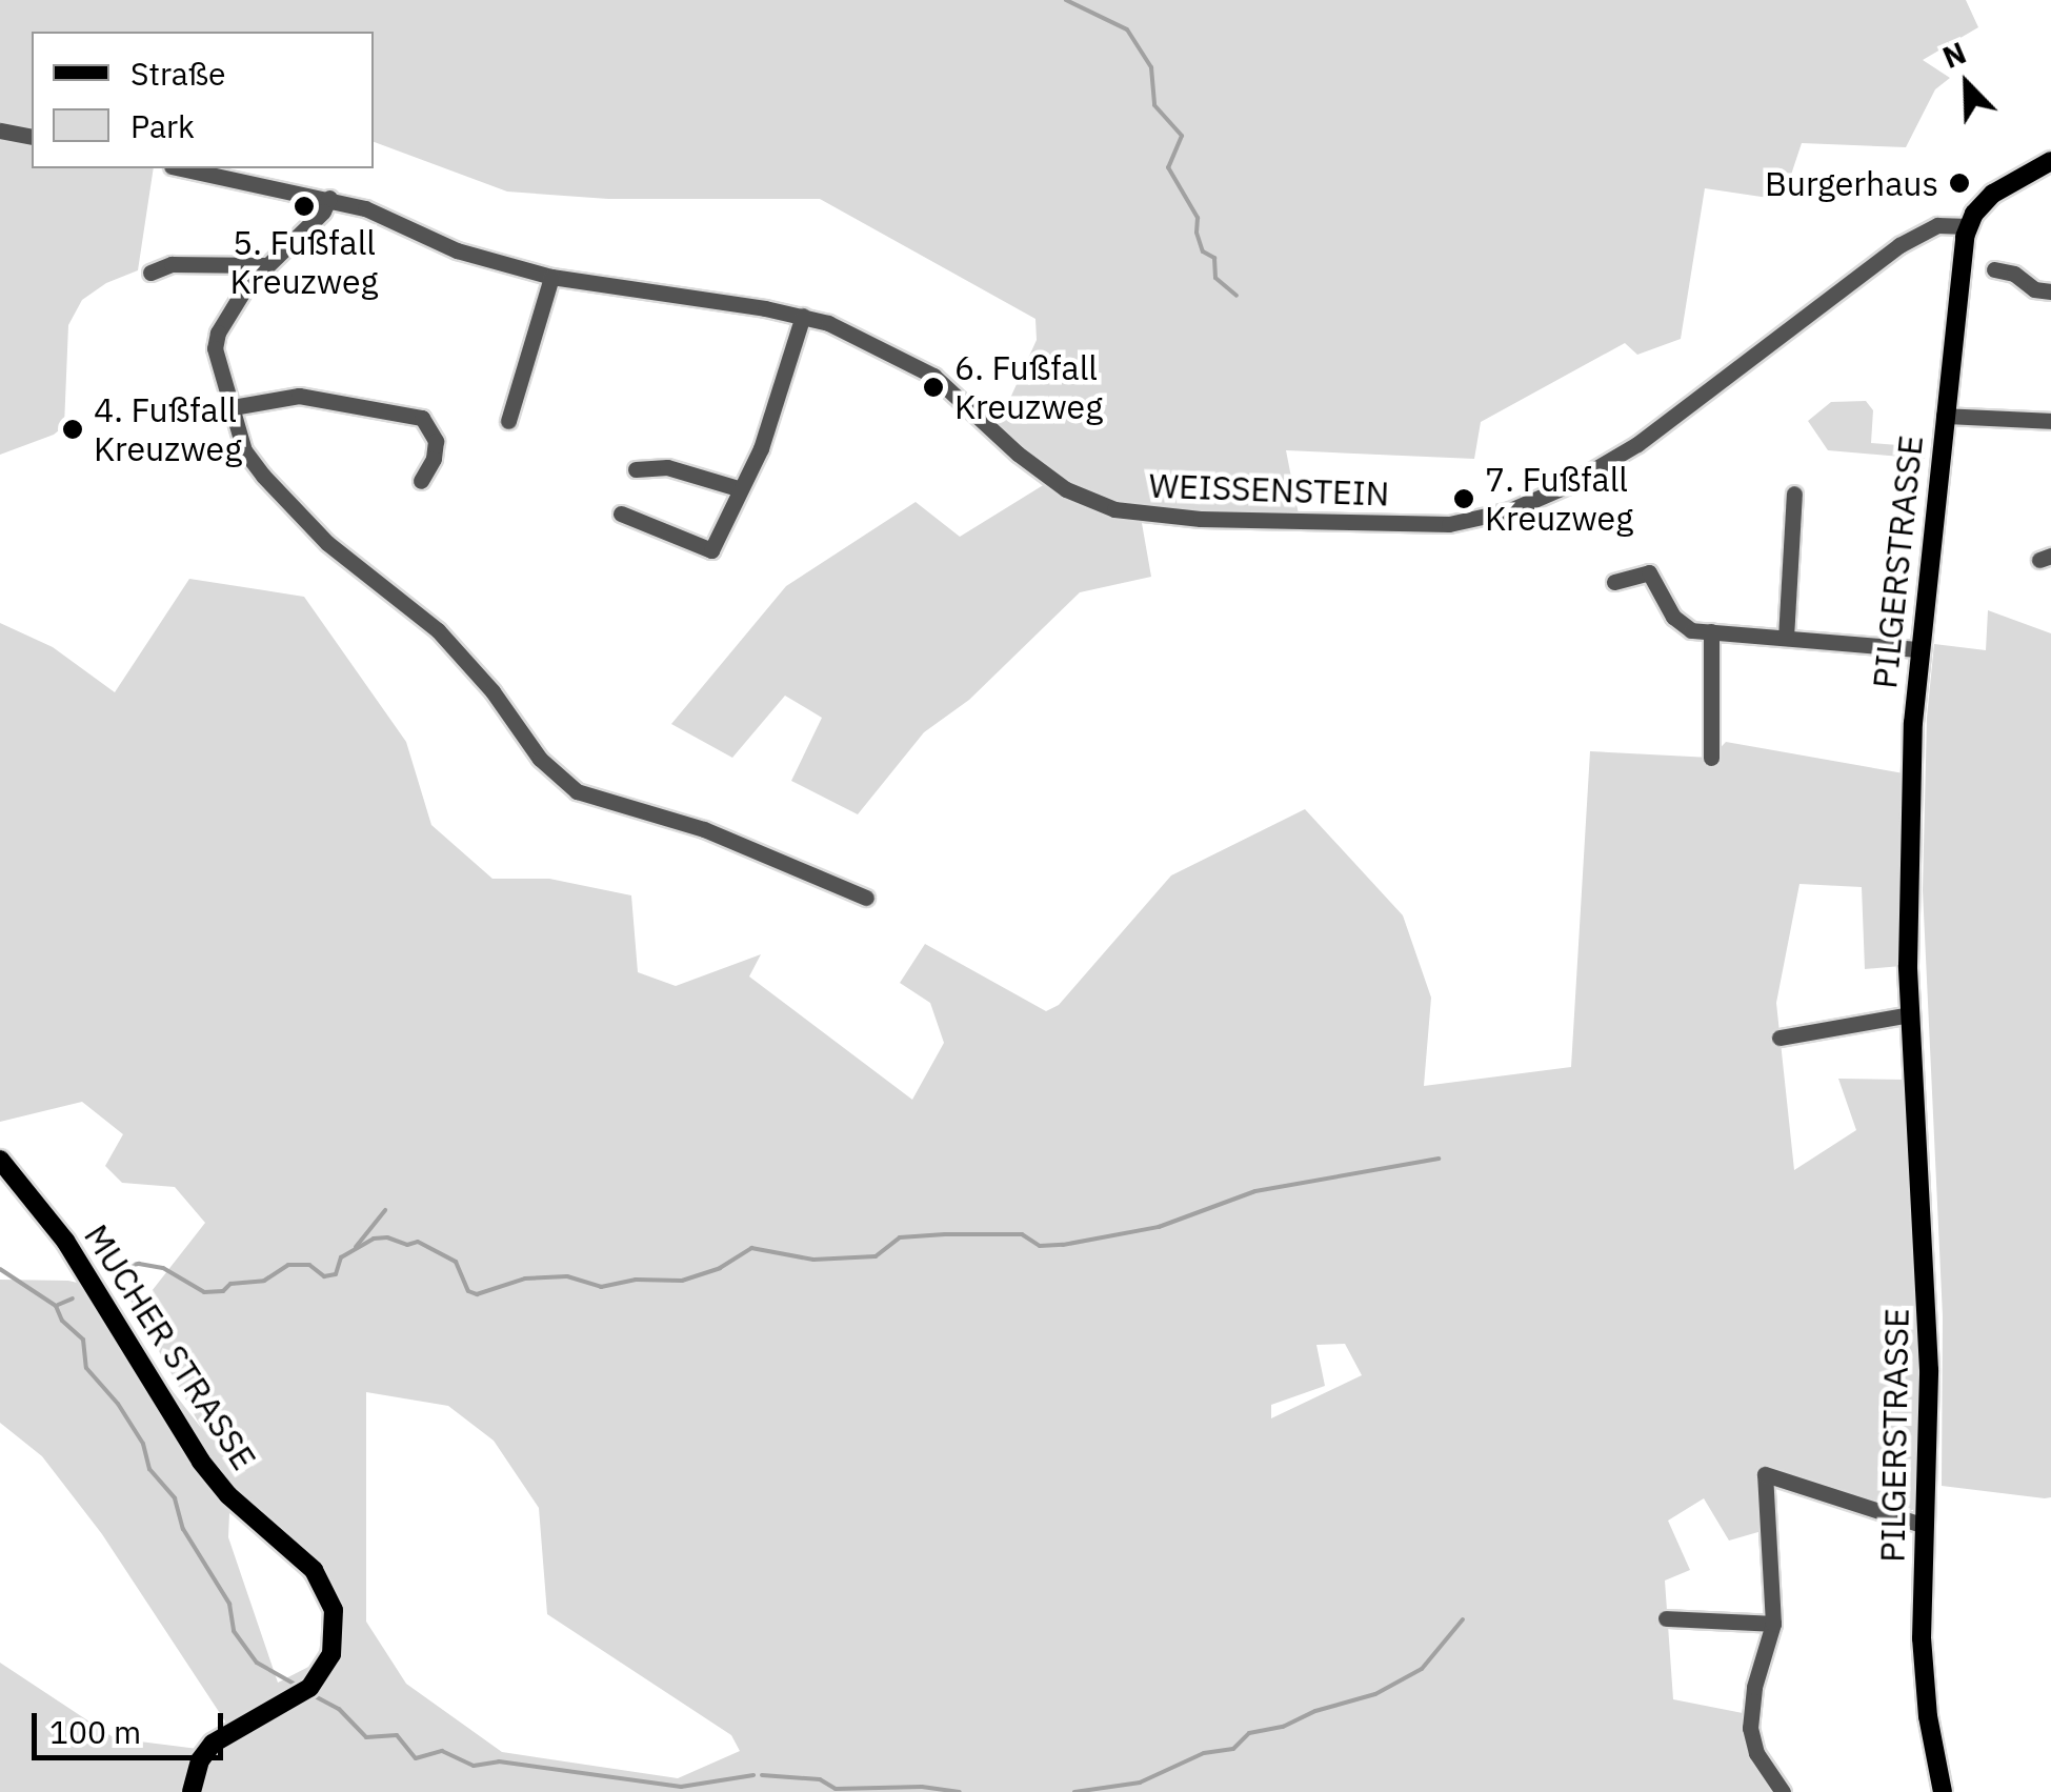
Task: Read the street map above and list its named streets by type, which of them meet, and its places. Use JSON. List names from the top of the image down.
{
  "streets": {
    "main road": ["PILGERSTRASSE", "MUCHER STRASSE"],
    "street": ["WEISSENSTEIN"]
  },
  "crossings": [
    ["WEISSENSTEIN", "PILGERSTRASSE"]
  ],
  "places": [
    "Burgerhaus",
    "5. Fußfall Kreuzweg",
    "6. Fußfall Kreuzweg",
    "4. Fußfall Kreuzweg",
    "7. Fußfall Kreuzweg"
  ],
  "legend": ["Straße", "Park"],
  "scale_bar": "100 m",
  "north": "top left"
}
